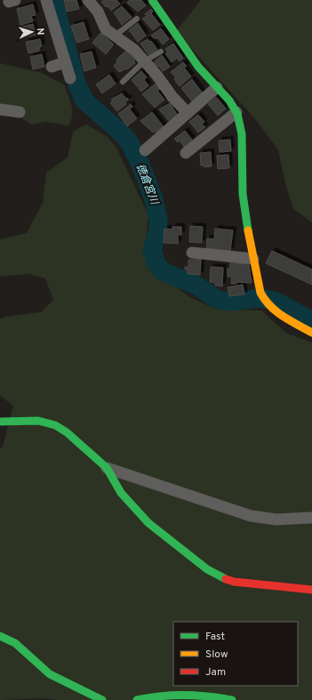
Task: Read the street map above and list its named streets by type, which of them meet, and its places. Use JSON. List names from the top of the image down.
{
  "water": ["徳倉宮川"],
  "legend": ["Fast", "Slow", "Jam"],
  "north": "right"
}
